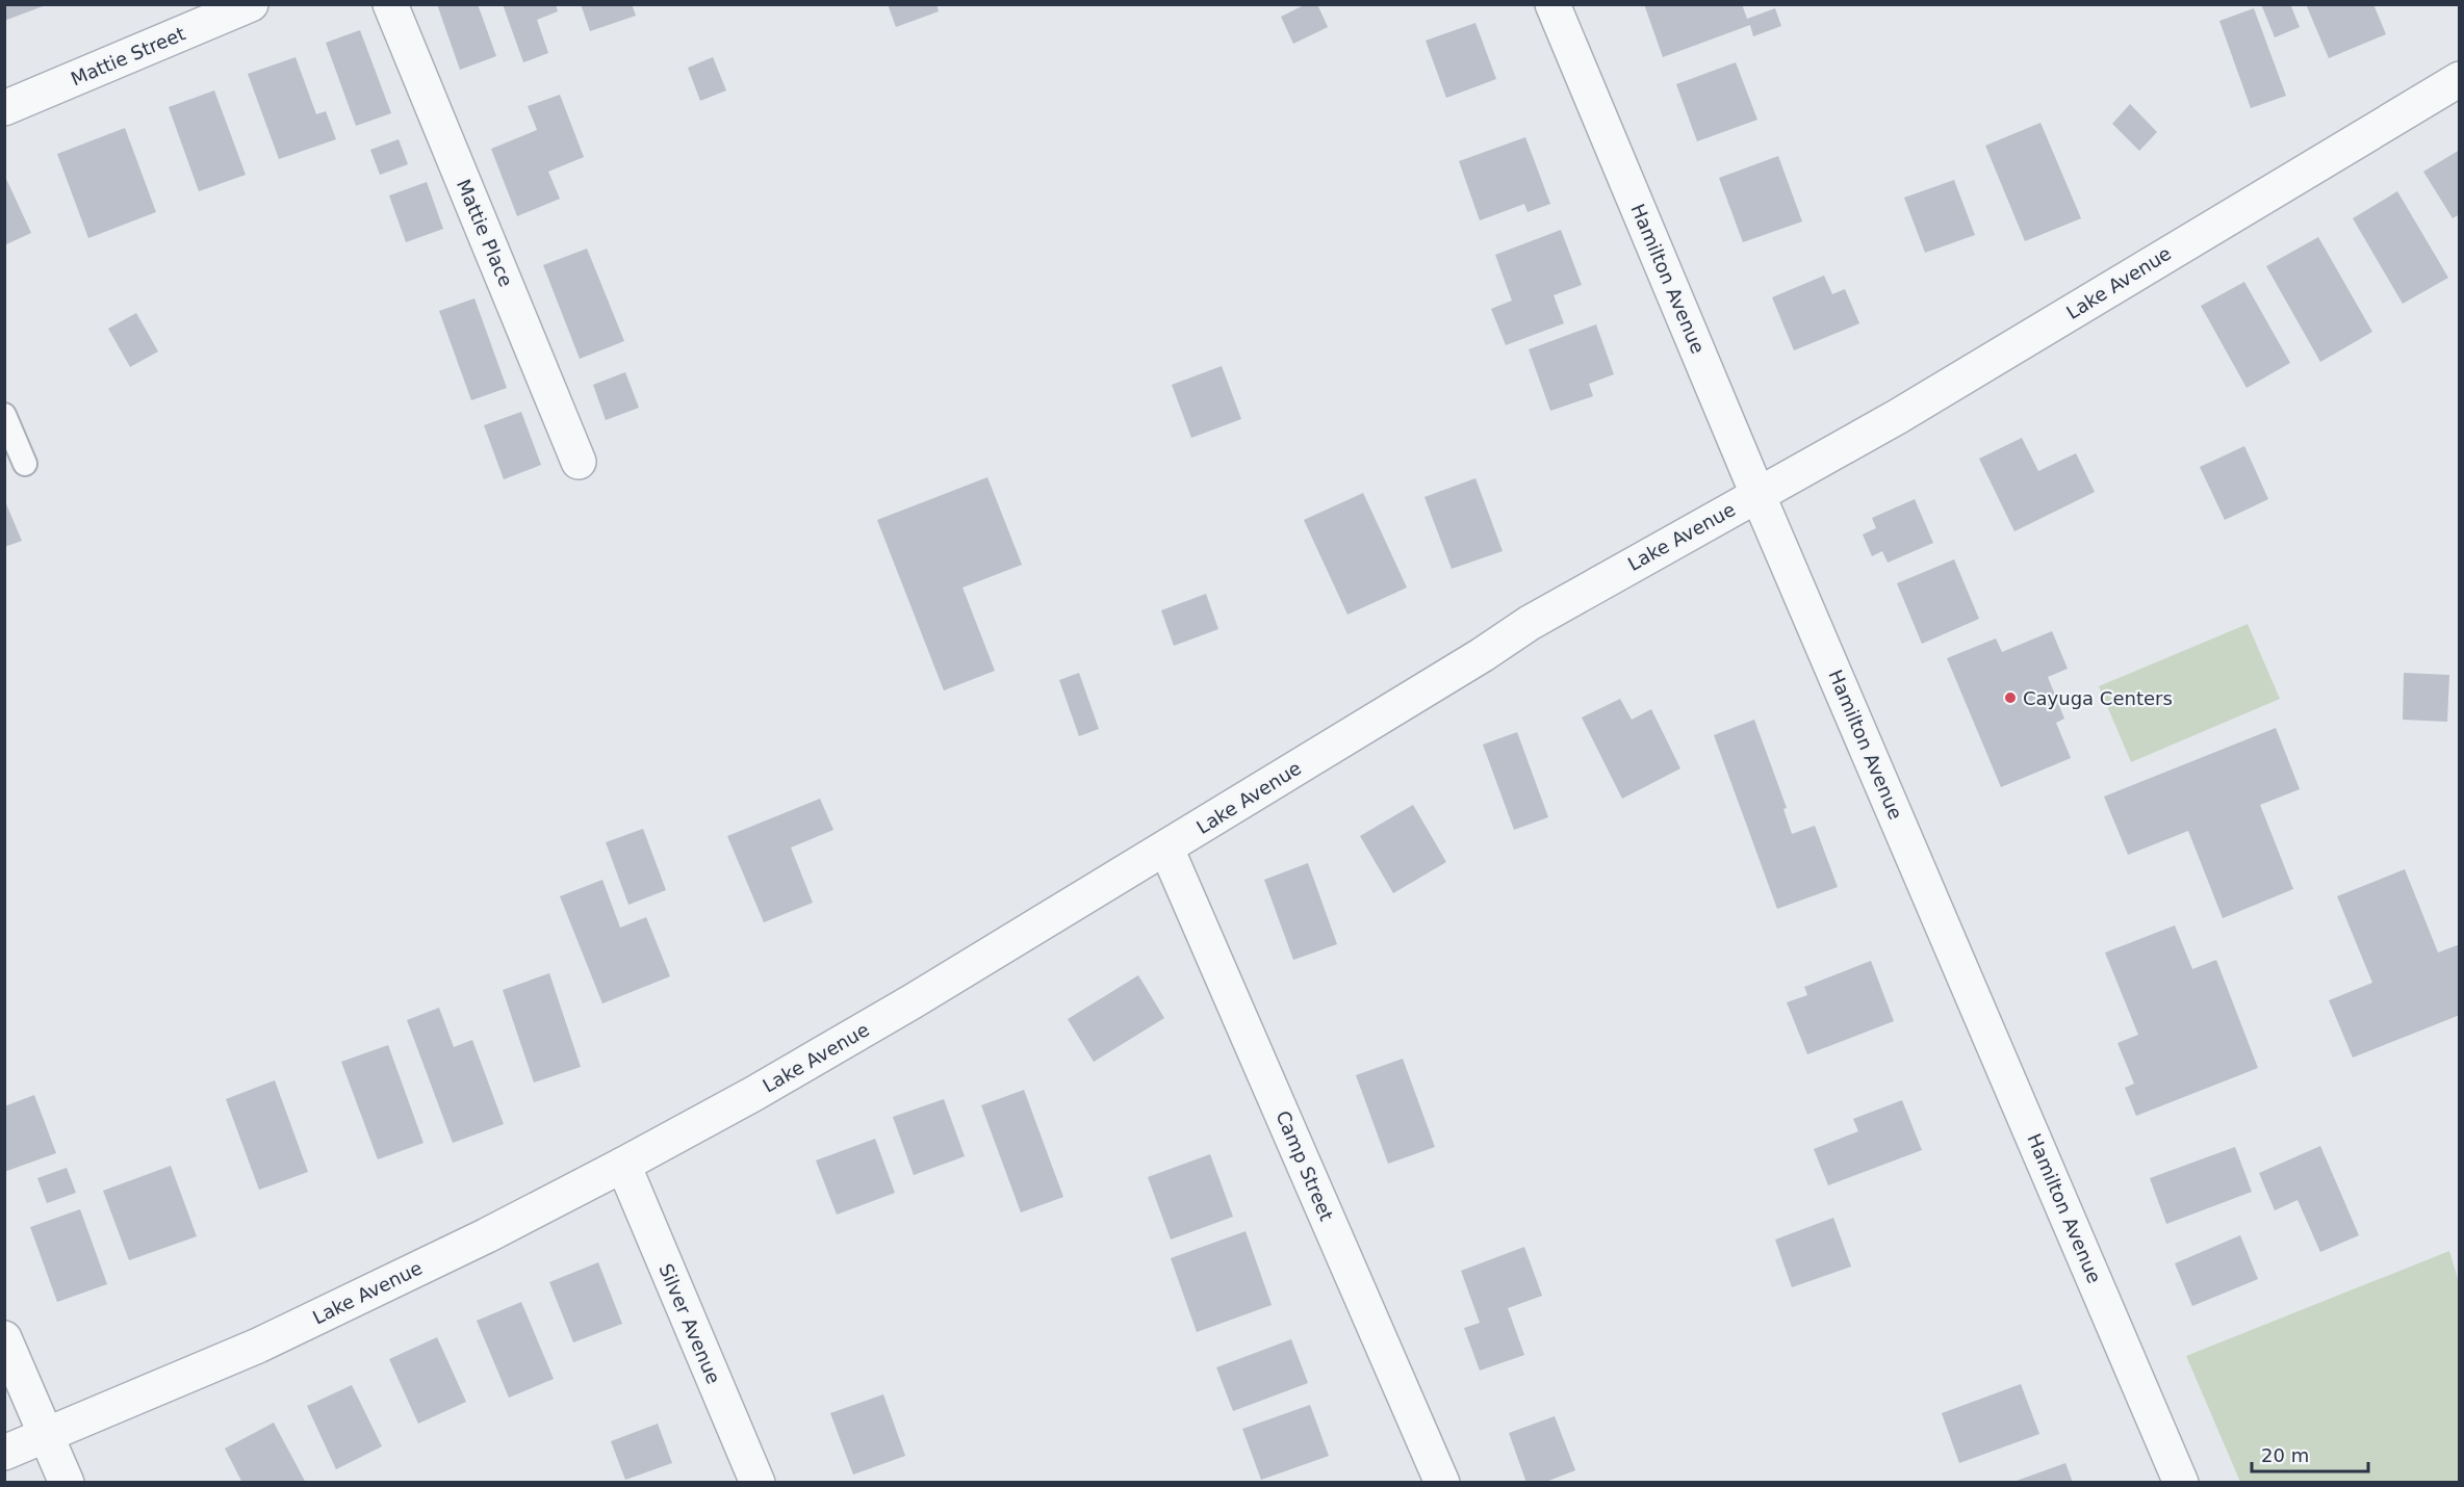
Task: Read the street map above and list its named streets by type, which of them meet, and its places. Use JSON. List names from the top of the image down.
{
  "streets": {
    "street": [
      "Mattie Street",
      "Mattie Place",
      "Hamilton Avenue",
      "Lake Avenue",
      "Camp Street",
      "Silver Avenue"
    ]
  },
  "crossings": [
    ["Hamilton Avenue", "Lake Avenue"],
    ["Lake Avenue", "Camp Street"],
    ["Lake Avenue", "Silver Avenue"]
  ],
  "places": ["Cayuga Centers"],
  "scale_bar": "20 m"
}
